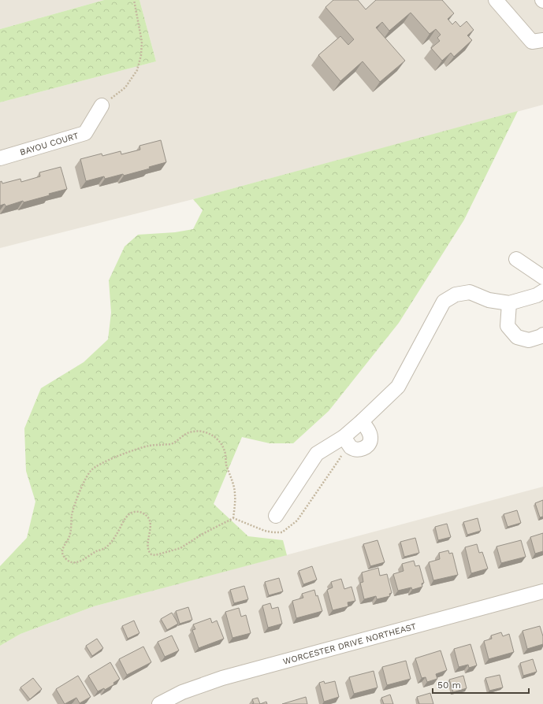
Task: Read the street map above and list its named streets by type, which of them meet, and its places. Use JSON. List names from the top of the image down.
{
  "streets": {
    "street": ["BAYOU COURT", "WORCESTER DRIVE NORTHEAST"]
  },
  "scale_bar": "50 m"
}
